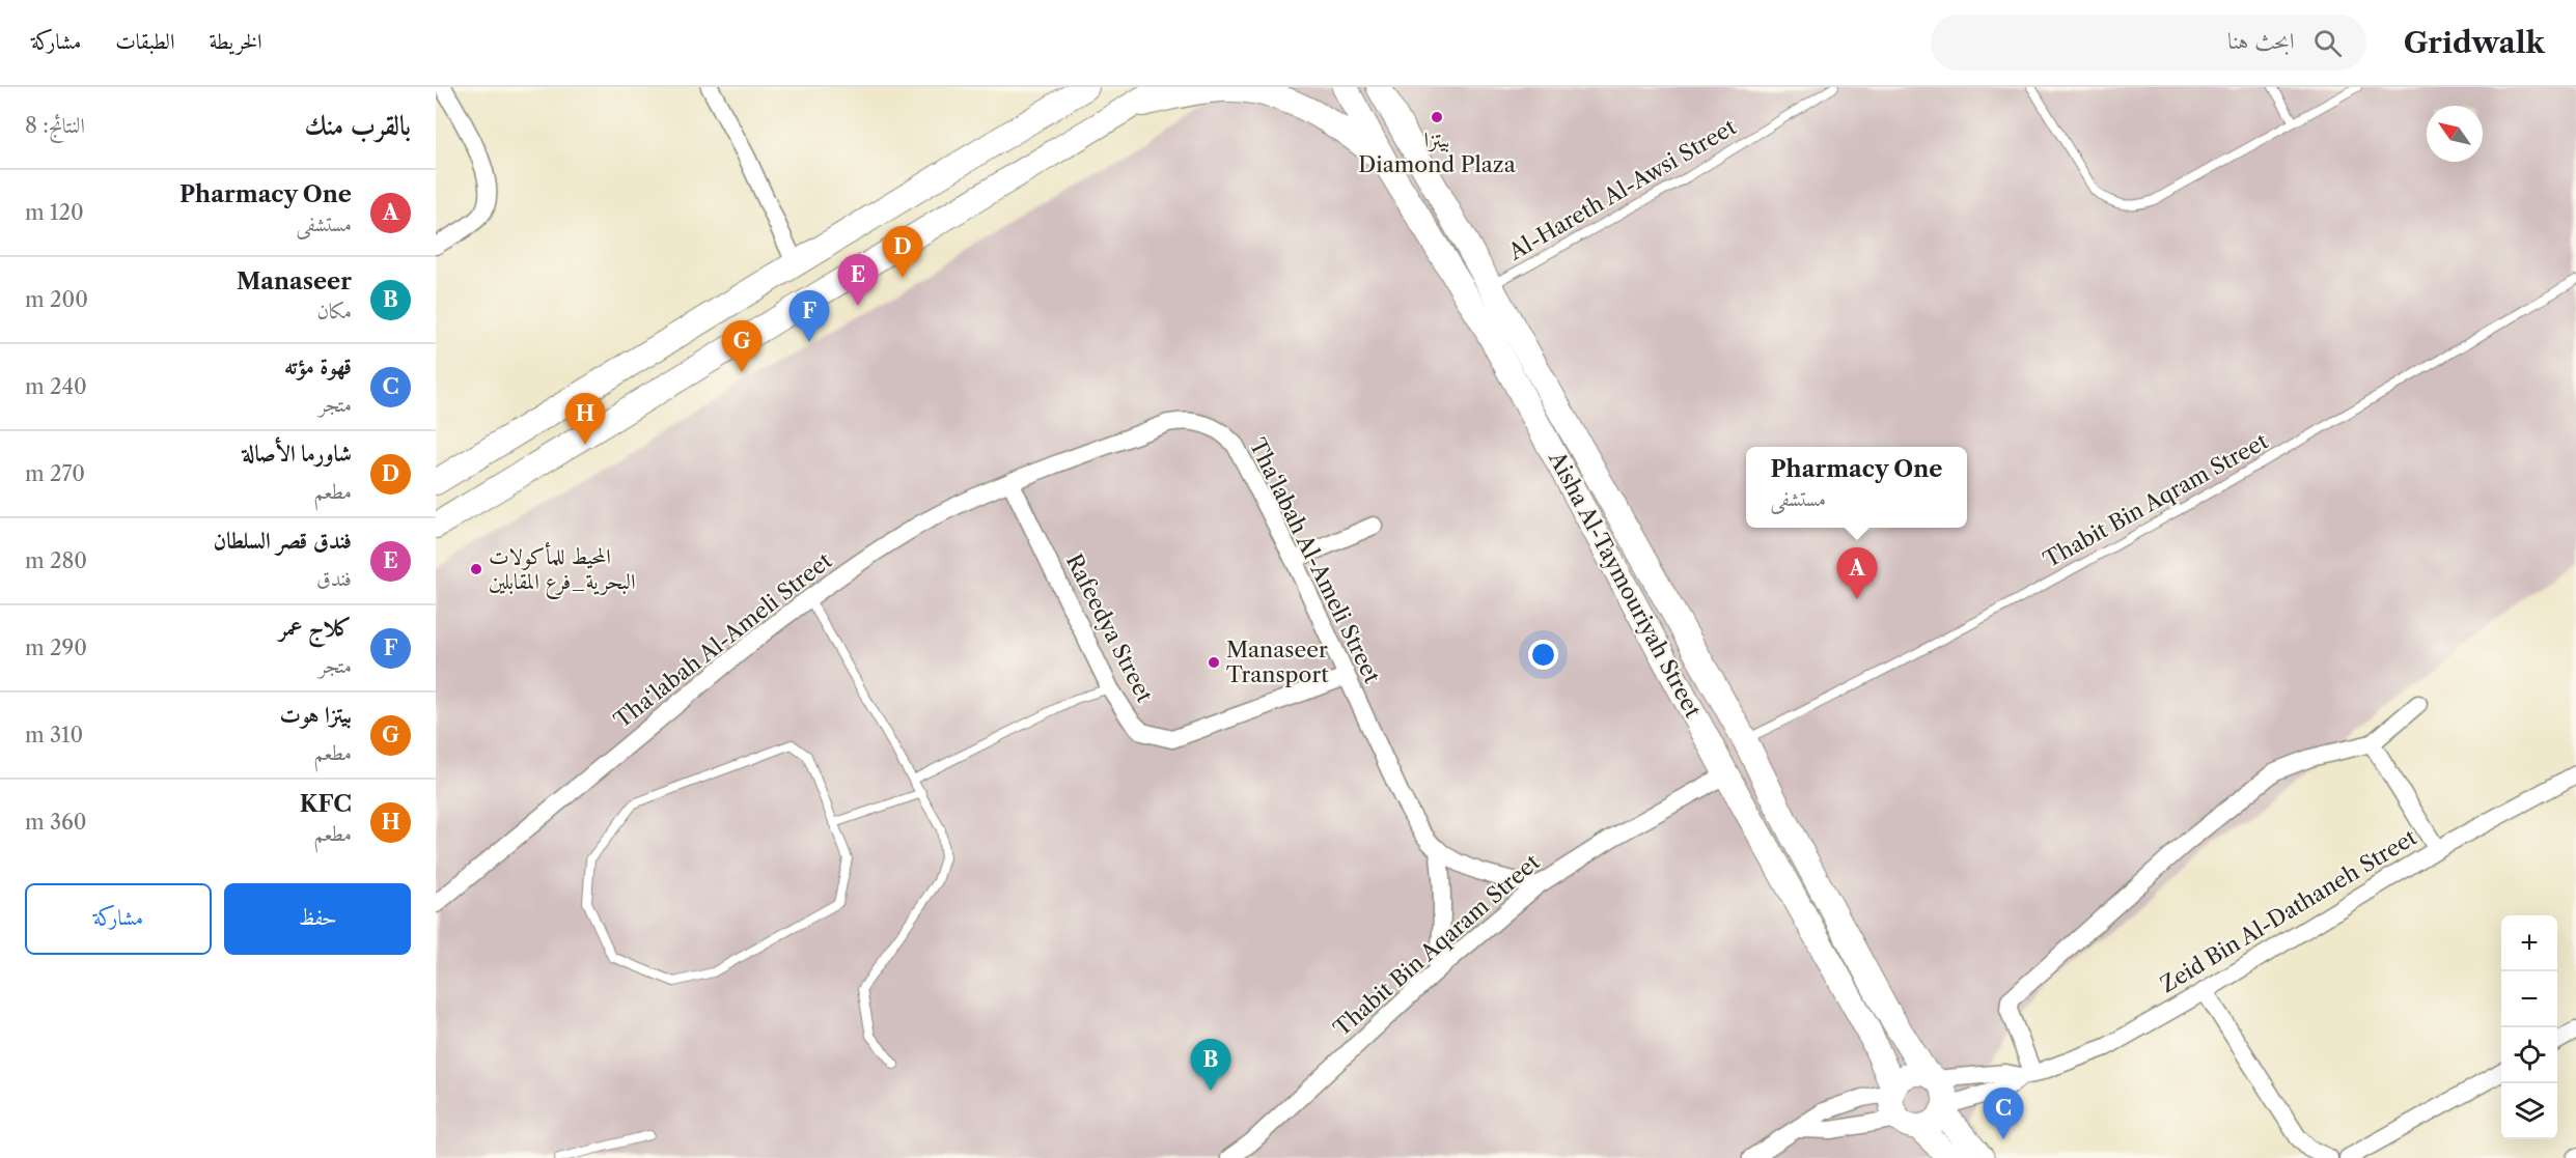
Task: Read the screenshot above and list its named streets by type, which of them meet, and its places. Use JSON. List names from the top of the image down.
{
  "streets": {
    "street": [
      "Tha‘labah Al-Ameli Street",
      "Aisha Al-Taymouriyah Street",
      "Rafeedya Street",
      "Zeid Bin Al-Dathaneh Street",
      "Thabit Bin Aqaram Street"
    ],
    "lane": ["Al-Hareth Al-Awsi Street", "Thabit Bin Aqram Street"]
  },
  "crossings": [
    ["Al-Hareth Al-Awsi Street", "Aisha Al-Taymouriyah Street"],
    ["Thabit Bin Aqram Street", "Aisha Al-Taymouriyah Street"],
    ["Tha‘labah Al-Ameli Street", "Rafeedya Street"],
    ["Tha‘labah Al-Ameli Street", "Thabit Bin Aqaram Street"],
    ["Aisha Al-Taymouriyah Street", "Zeid Bin Al-Dathaneh Street"],
    ["Aisha Al-Taymouriyah Street", "Thabit Bin Aqaram Street"]
  ],
  "places": ["بيتزا Diamond Plaza", "المحيط للمأكولات البحرية_فرع المقابلين", "Manaseer Transport"],
  "north": "top left",
  "page": {
    "header": "Gridwalk",
    "search": "ابحث هنا",
    "nav": ["الخريطة", "الطبقات", "مشاركة"],
    "heading": ["بالقرب منك", "النتائج: 8"],
    "list": [
      {
        "mark": "A",
        "name": "Pharmacy One",
        "note": "مستشفى",
        "value": "120 m"
      },
      {
        "mark": "B",
        "name": "Manaseer",
        "note": "مكان",
        "value": "200 m"
      },
      {
        "mark": "C",
        "name": "قهوة مؤته",
        "note": "متجر",
        "value": "240 m"
      },
      {
        "mark": "D",
        "name": "شاورما الأصالة",
        "note": "مطعم",
        "value": "270 m"
      },
      {
        "mark": "E",
        "name": "فندق قصر السلطان",
        "note": "فندق",
        "value": "280 m"
      },
      {
        "mark": "F",
        "name": "كلاج عمر",
        "note": "متجر",
        "value": "290 m"
      },
      {
        "mark": "G",
        "name": "بيتزا هوت",
        "note": "مطعم",
        "value": "310 m"
      },
      {
        "mark": "H",
        "name": "KFC",
        "note": "مطعم",
        "value": "360 m"
      }
    ],
    "pins": [
      "D",
      "E",
      "F",
      "G",
      "H",
      "A",
      "B",
      "C"
    ],
    "popup": ["Pharmacy One", "مستشفى"],
    "buttons": ["حفظ", "مشاركة"],
    "map_buttons": ["+", "−"]
  }
}
